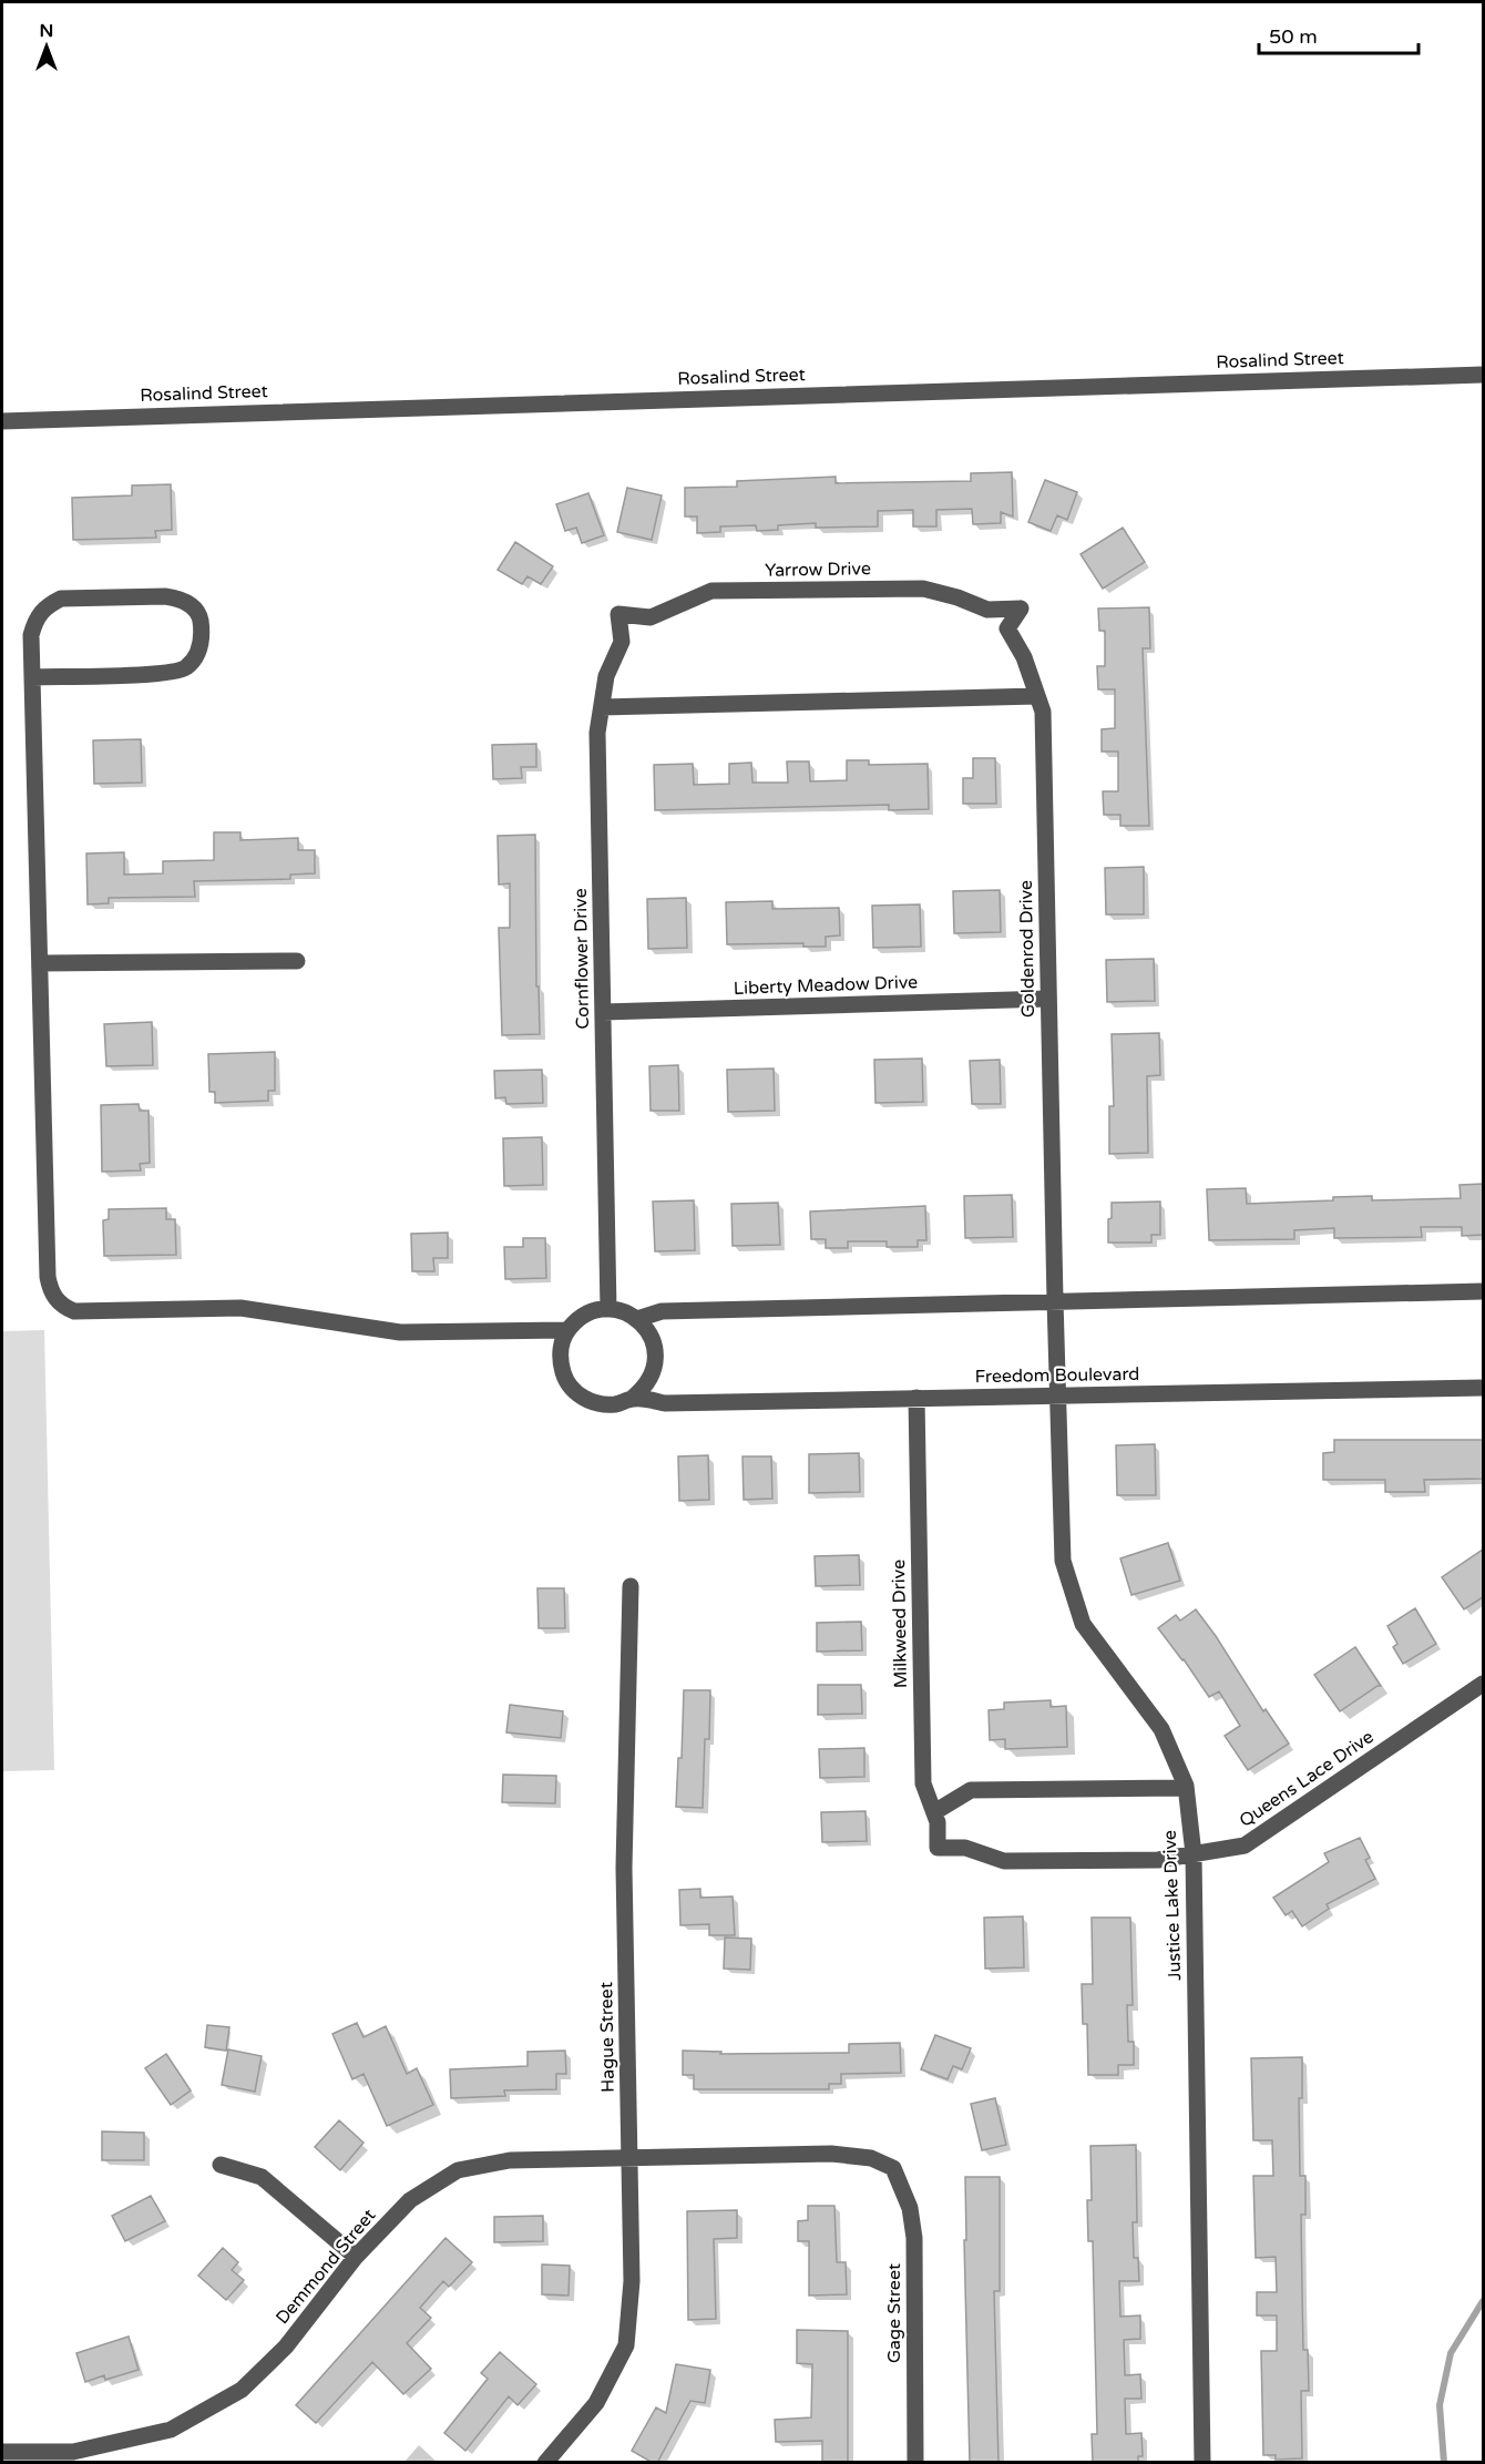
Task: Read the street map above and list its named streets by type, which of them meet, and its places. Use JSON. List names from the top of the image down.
{
  "streets": {
    "street": [
      "Rosalind Street",
      "Yarrow Drive",
      "Goldenrod Drive",
      "Cornflower Drive",
      "Liberty Meadow Drive",
      "Freedom Boulevard",
      "Milkweed Drive",
      "Queens Lace Drive",
      "Justice Lake Drive",
      "Hague Street",
      "Demmond Street",
      "Gage Street"
    ]
  },
  "crossings": [
    ["Yarrow Drive", "Goldenrod Drive"],
    ["Yarrow Drive", "Cornflower Drive"],
    ["Goldenrod Drive", "Liberty Meadow Drive"],
    ["Goldenrod Drive", "Justice Lake Drive"],
    ["Cornflower Drive", "Liberty Meadow Drive"],
    ["Cornflower Drive", "Freedom Boulevard"],
    ["Freedom Boulevard", "Milkweed Drive"],
    ["Freedom Boulevard", "Justice Lake Drive"],
    ["Milkweed Drive", "Queens Lace Drive"],
    ["Queens Lace Drive", "Justice Lake Drive"],
    ["Hague Street", "Demmond Street"],
    ["Demmond Street", "Gage Street"]
  ],
  "scale_bar": "50 m",
  "north": "top"
}
